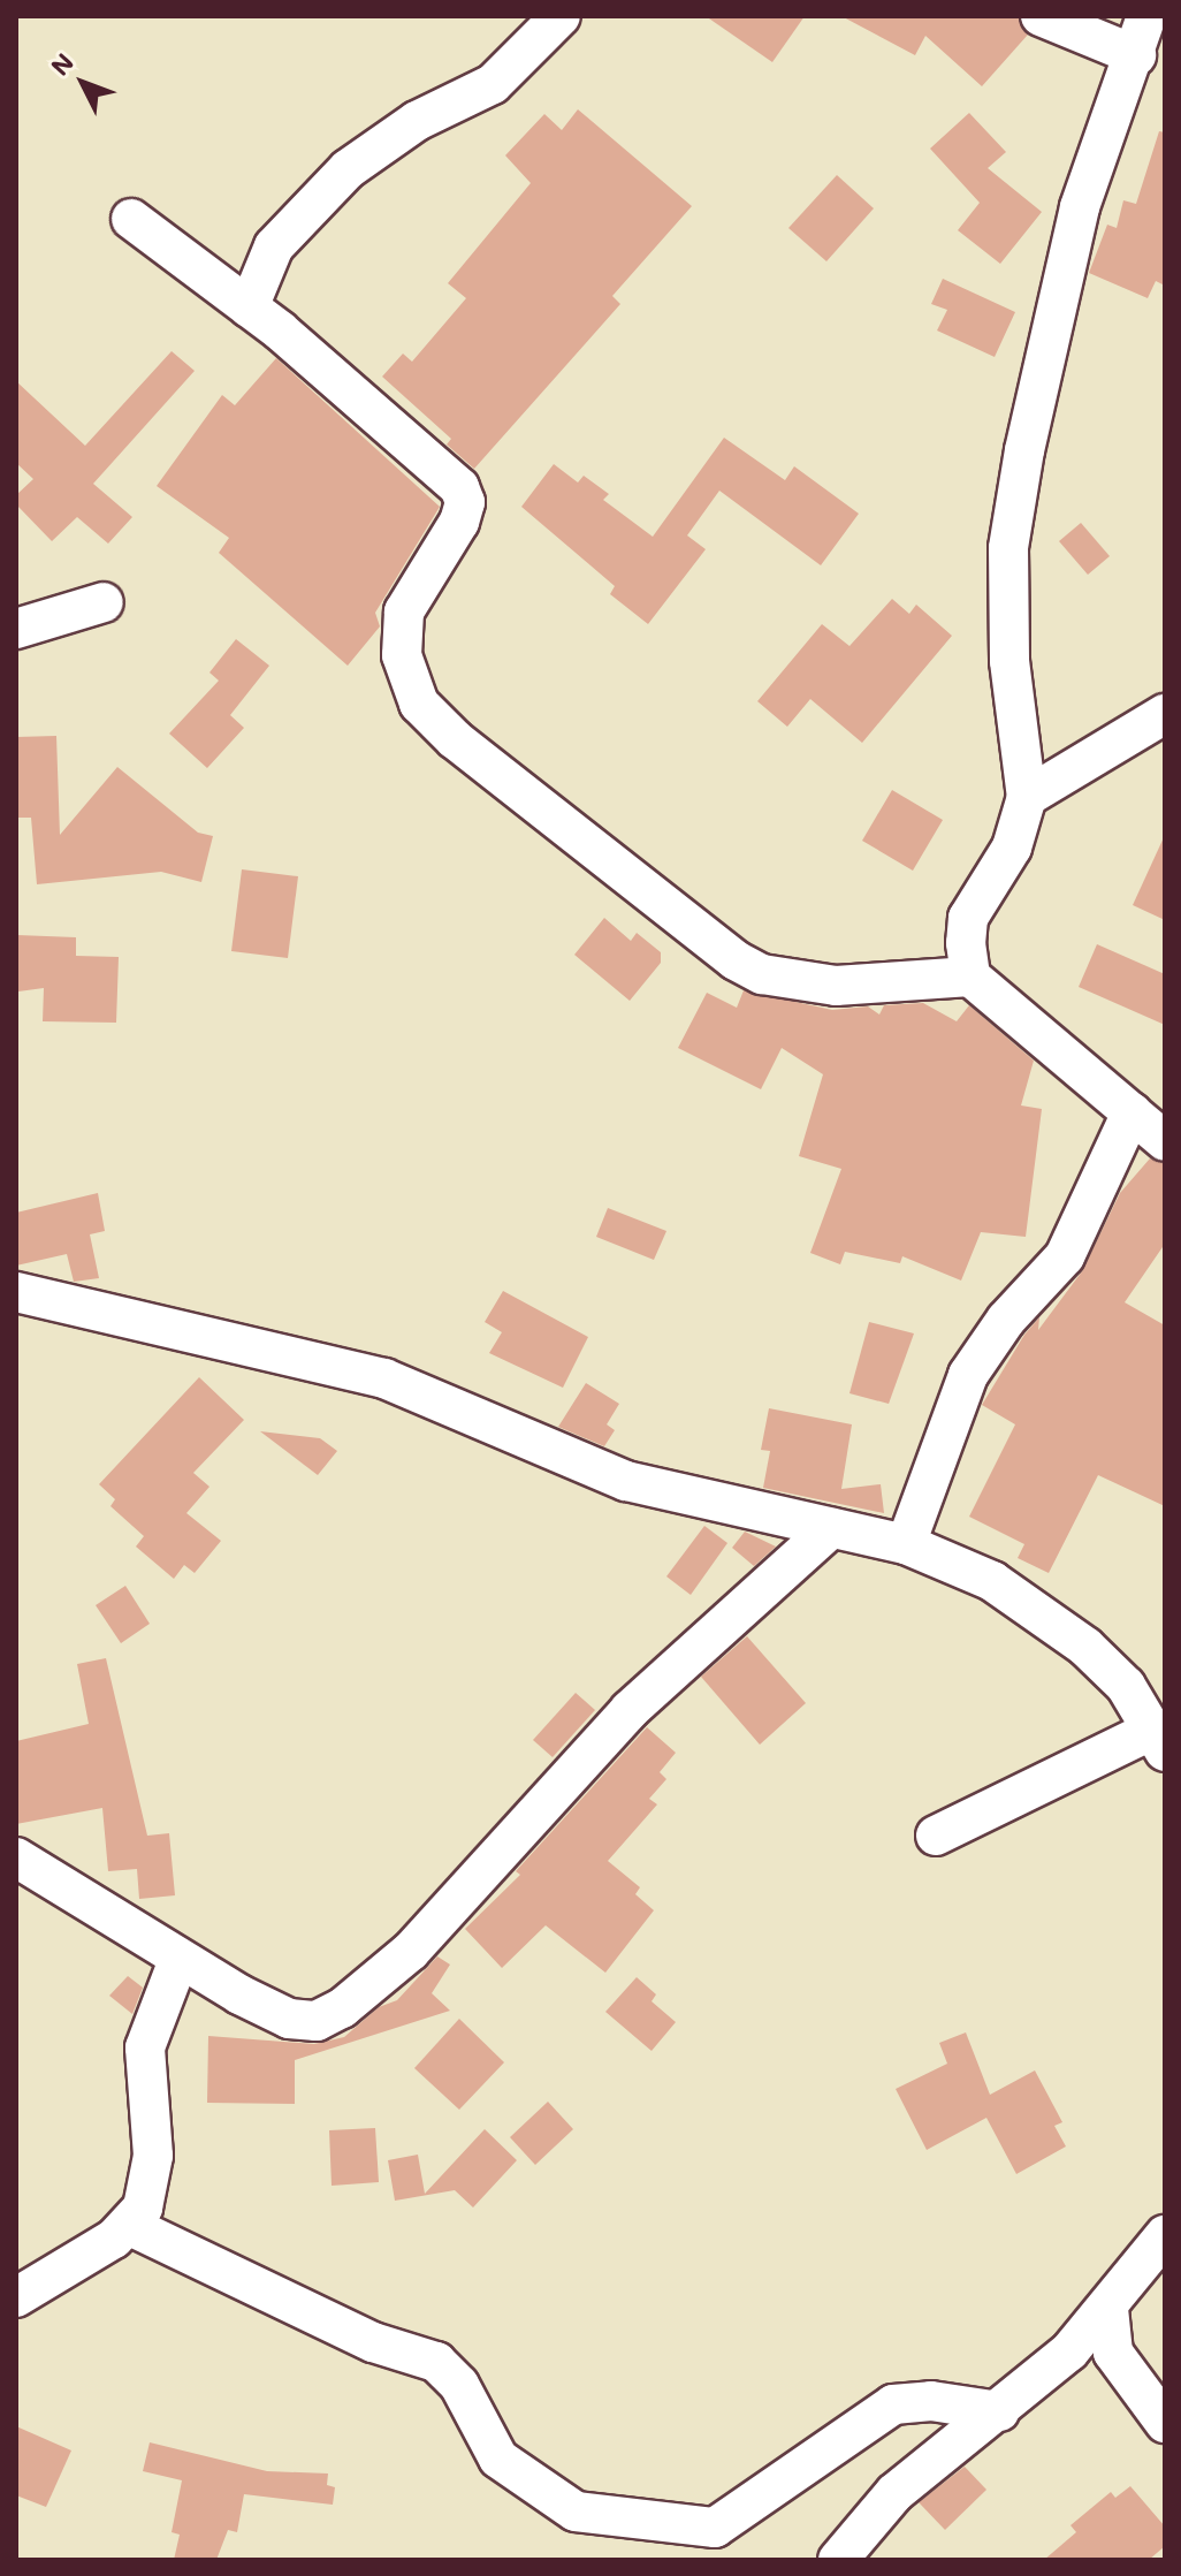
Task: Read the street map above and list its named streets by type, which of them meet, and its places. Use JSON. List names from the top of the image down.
{
  "north": "top left"
}
